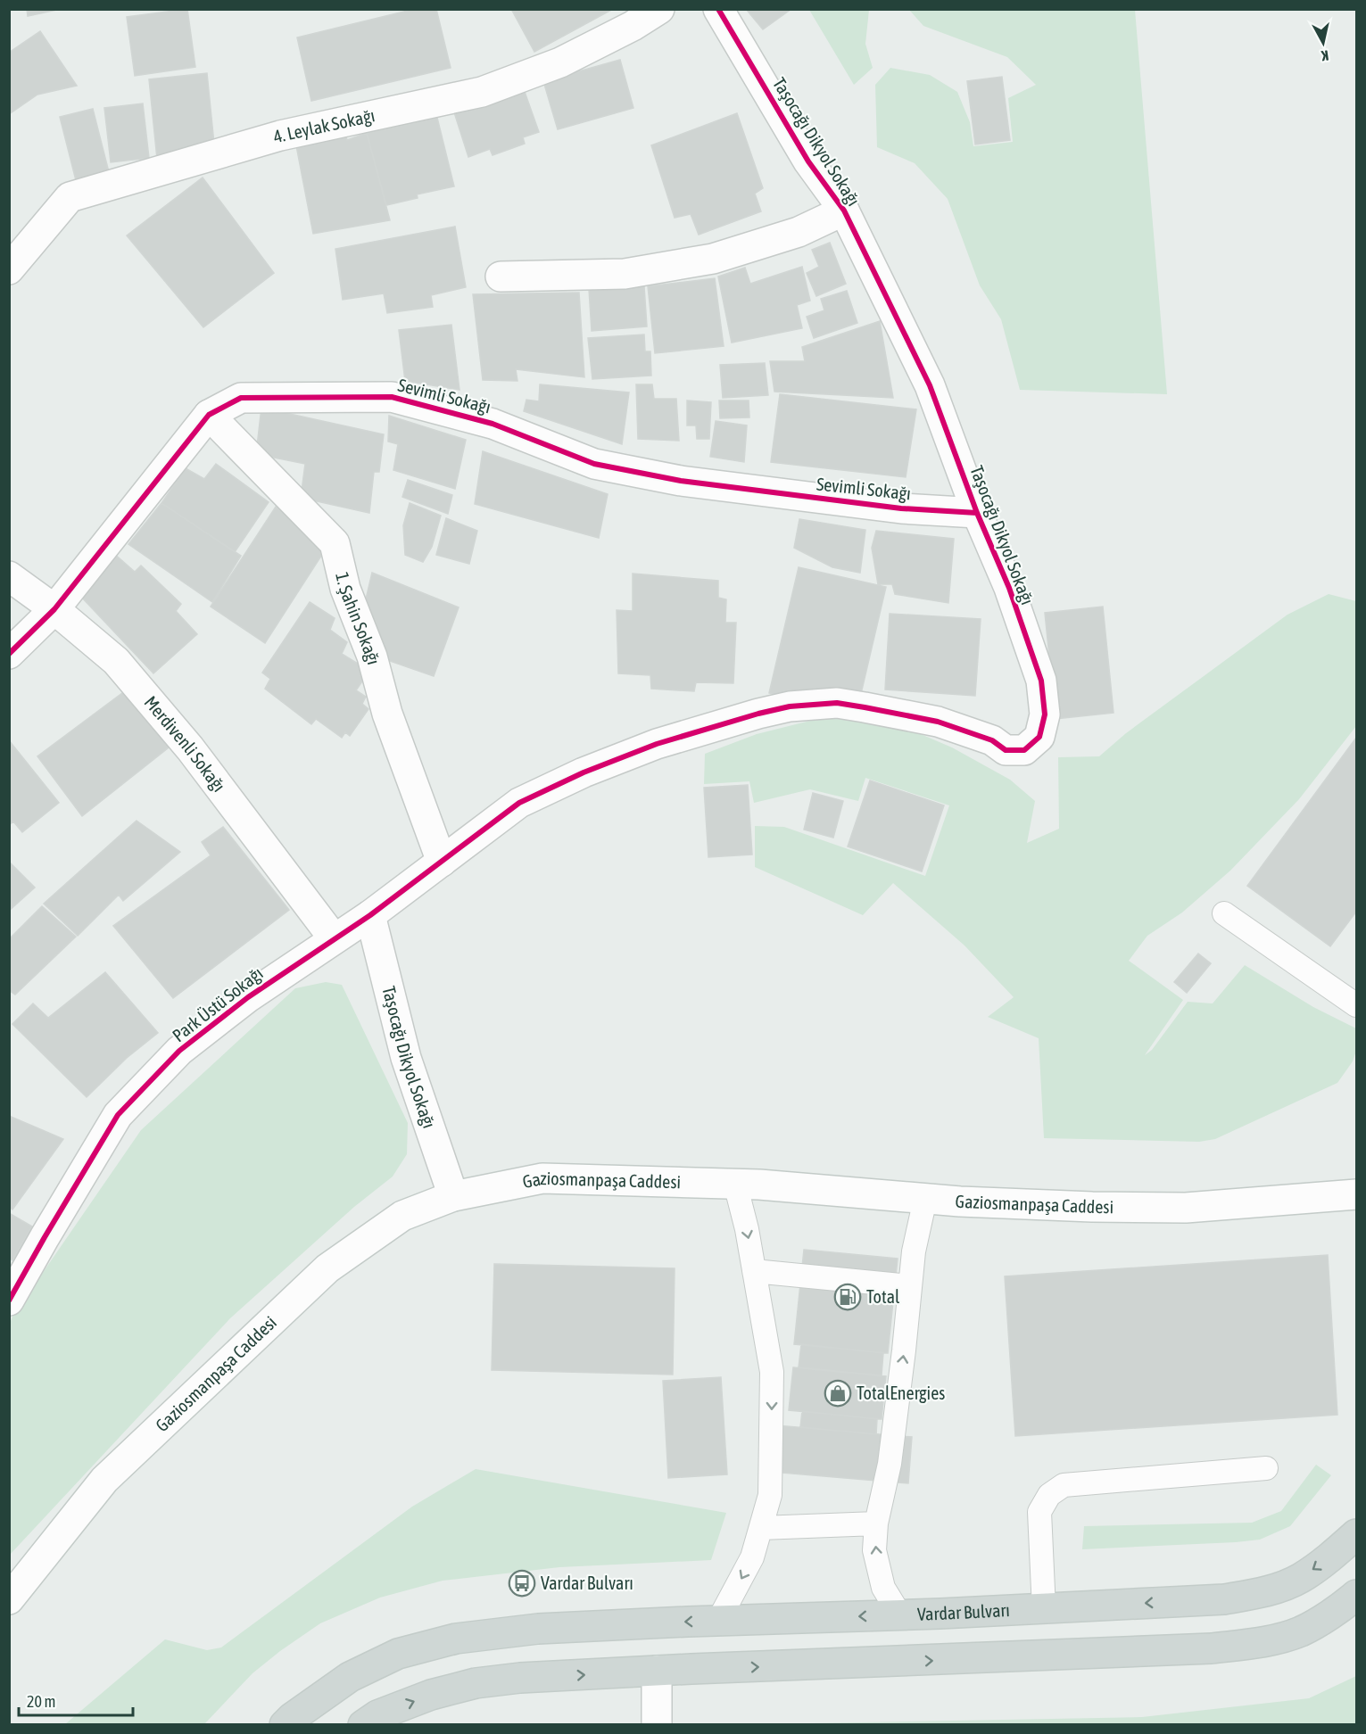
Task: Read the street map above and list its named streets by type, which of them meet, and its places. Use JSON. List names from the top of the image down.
{
  "streets": {
    "main road": ["Vardar Bulvarı"],
    "street": [
      "4. Leylak Sokağı",
      "Taşocağı Dikyol Sokağı",
      "Sevimli Sokağı",
      "1. Şahin Sokağı",
      "Merdivenli Sokağı",
      "Park Üstü Sokağı",
      "Gaziosmanpaşa Caddesi"
    ]
  },
  "crossings": [
    ["Taşocağı Dikyol Sokağı", "Sevimli Sokağı"],
    ["Taşocağı Dikyol Sokağı", "1. Şahin Sokağı"],
    ["Taşocağı Dikyol Sokağı", "Park Üstü Sokağı"],
    ["Taşocağı Dikyol Sokağı", "Gaziosmanpaşa Caddesi"],
    ["Sevimli Sokağı", "1. Şahin Sokağı"],
    ["Sevimli Sokağı", "Merdivenli Sokağı"],
    ["1. Şahin Sokağı", "Park Üstü Sokağı"],
    ["Merdivenli Sokağı", "Park Üstü Sokağı"]
  ],
  "places": {
    "fuel station": ["Total"],
    "shop": ["TotalEnergies"],
    "bus stop": ["Vardar Bulvarı"]
  },
  "scale_bar": "20 m",
  "north": "bottom"
}
